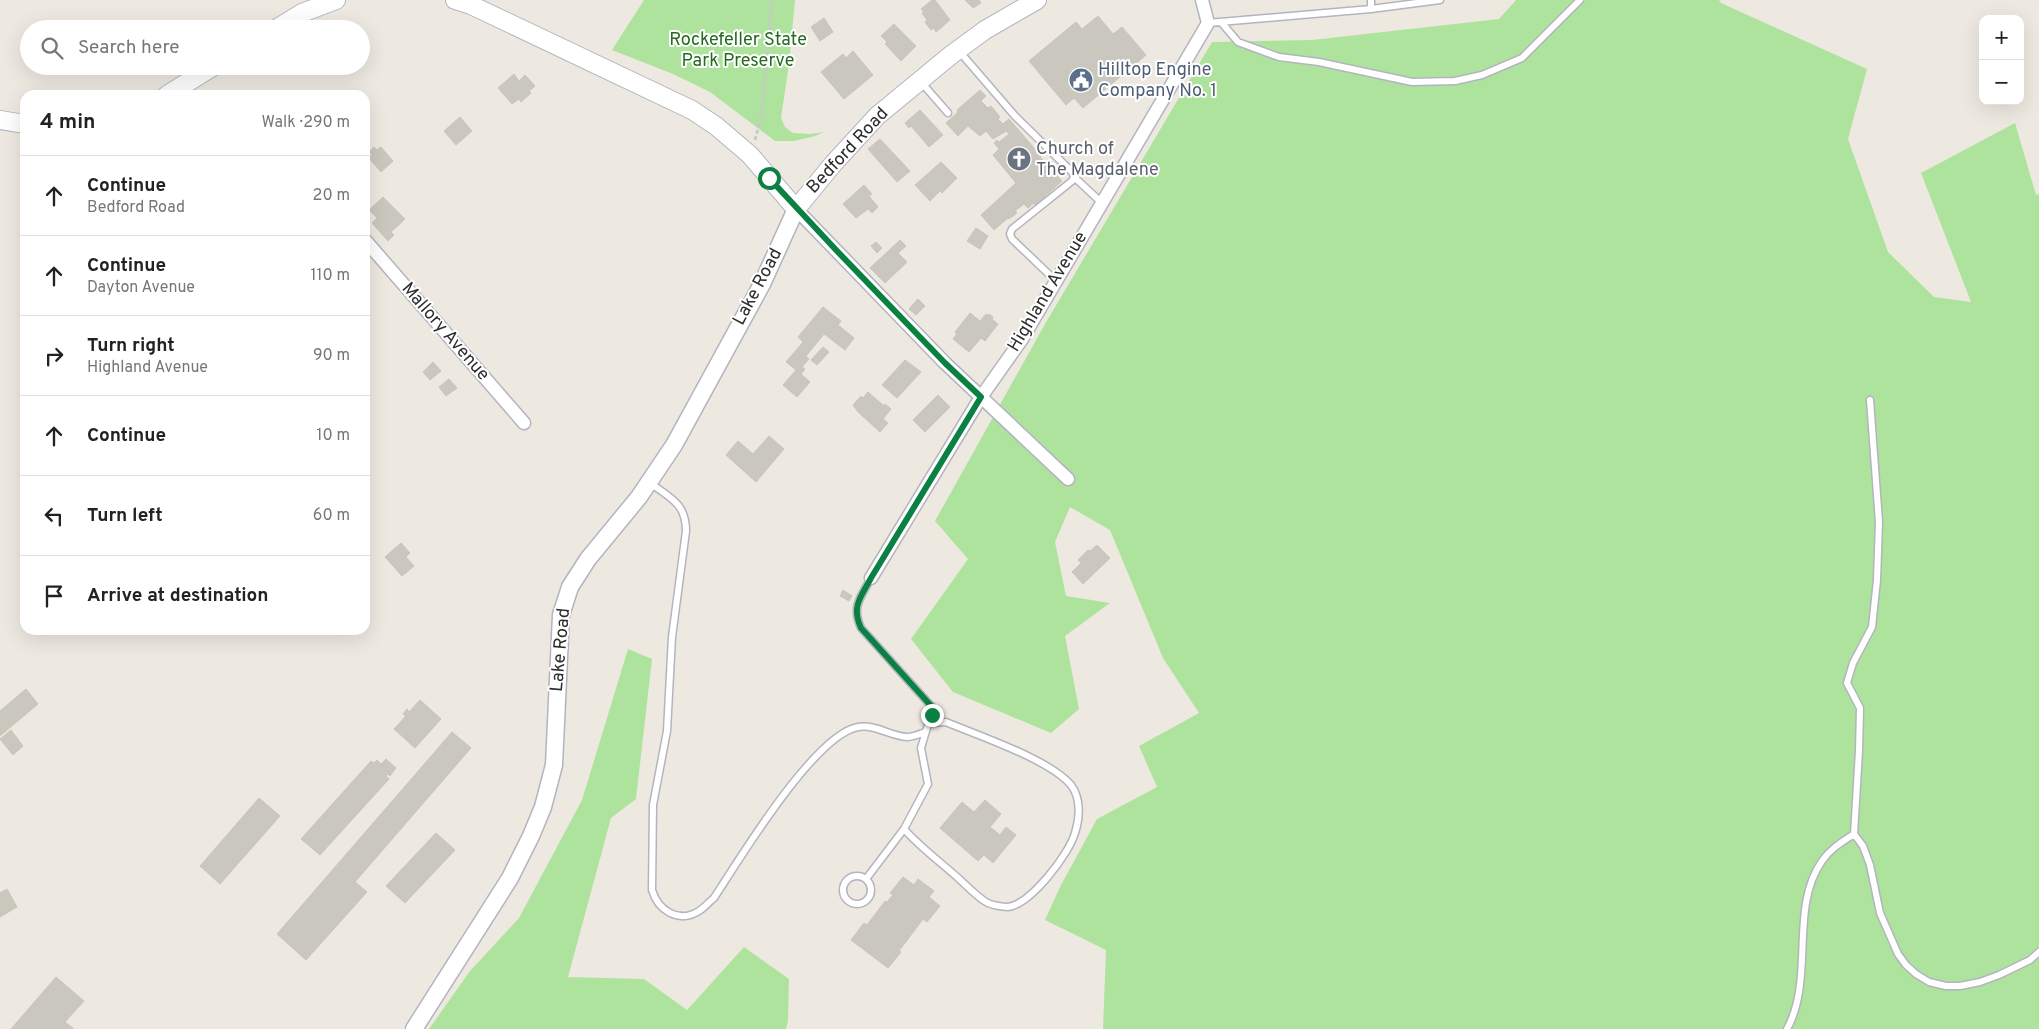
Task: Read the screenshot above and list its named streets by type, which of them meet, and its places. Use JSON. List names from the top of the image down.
{
  "streets": {
    "main road": ["Bedford Road"],
    "street": ["Lake Road", "Highland Avenue", "Mallory Avenue"]
  },
  "crossings": [
    ["Bedford Road", "Lake Road"]
  ],
  "parks": ["Rockefeller State Park Preserve"],
  "places": {
    "public building": ["Hilltop Engine Company No. 1"],
    "church": ["Church of The Magdalene"]
  },
  "page": {
    "map_buttons": ["+", "−"],
    "search": "Search here",
    "heading": ["4 min", "Walk · 290 m"],
    "list": [
      ["Continue", "Bedford Road", "20 m"],
      ["Continue", "Dayton Avenue", "110 m"],
      ["Turn right", "Highland Avenue", "90 m"],
      ["Continue", "10 m"],
      ["Turn left", "60 m"],
      "Arrive at destination"
    ]
  }
}
